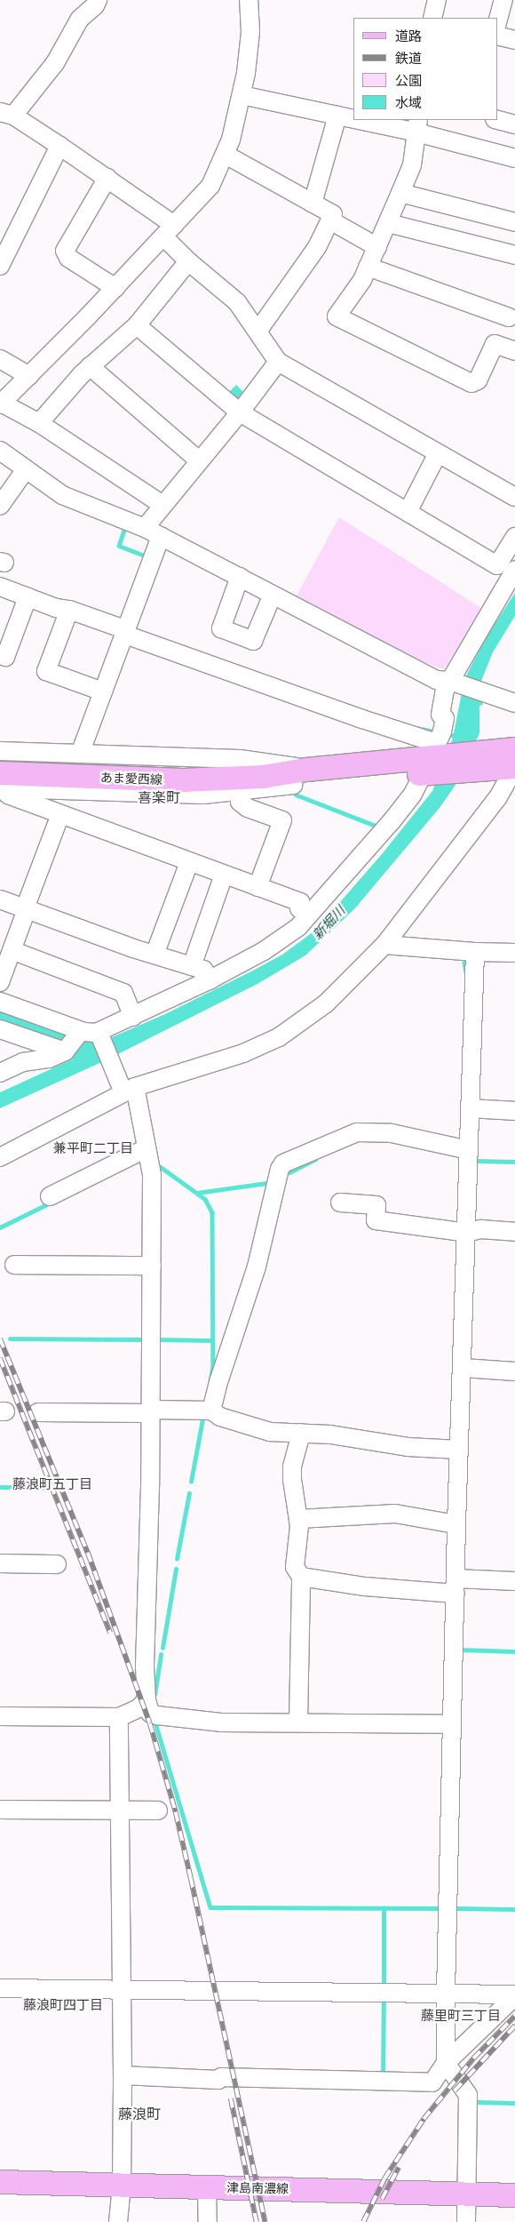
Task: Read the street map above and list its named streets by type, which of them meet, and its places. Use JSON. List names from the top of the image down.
{
  "streets": {
    "main road": ["あま愛西線", "津島南濃線"]
  },
  "districts": [
    "喜楽町",
    "兼平町二丁目",
    "藤浪町五丁目",
    "藤浪町四丁目",
    "藤里町三丁目",
    "藤浪町"
  ],
  "water": ["新堀川"],
  "legend": [
    "道路",
    "鉄道",
    "公園",
    "水域"
  ]
}
